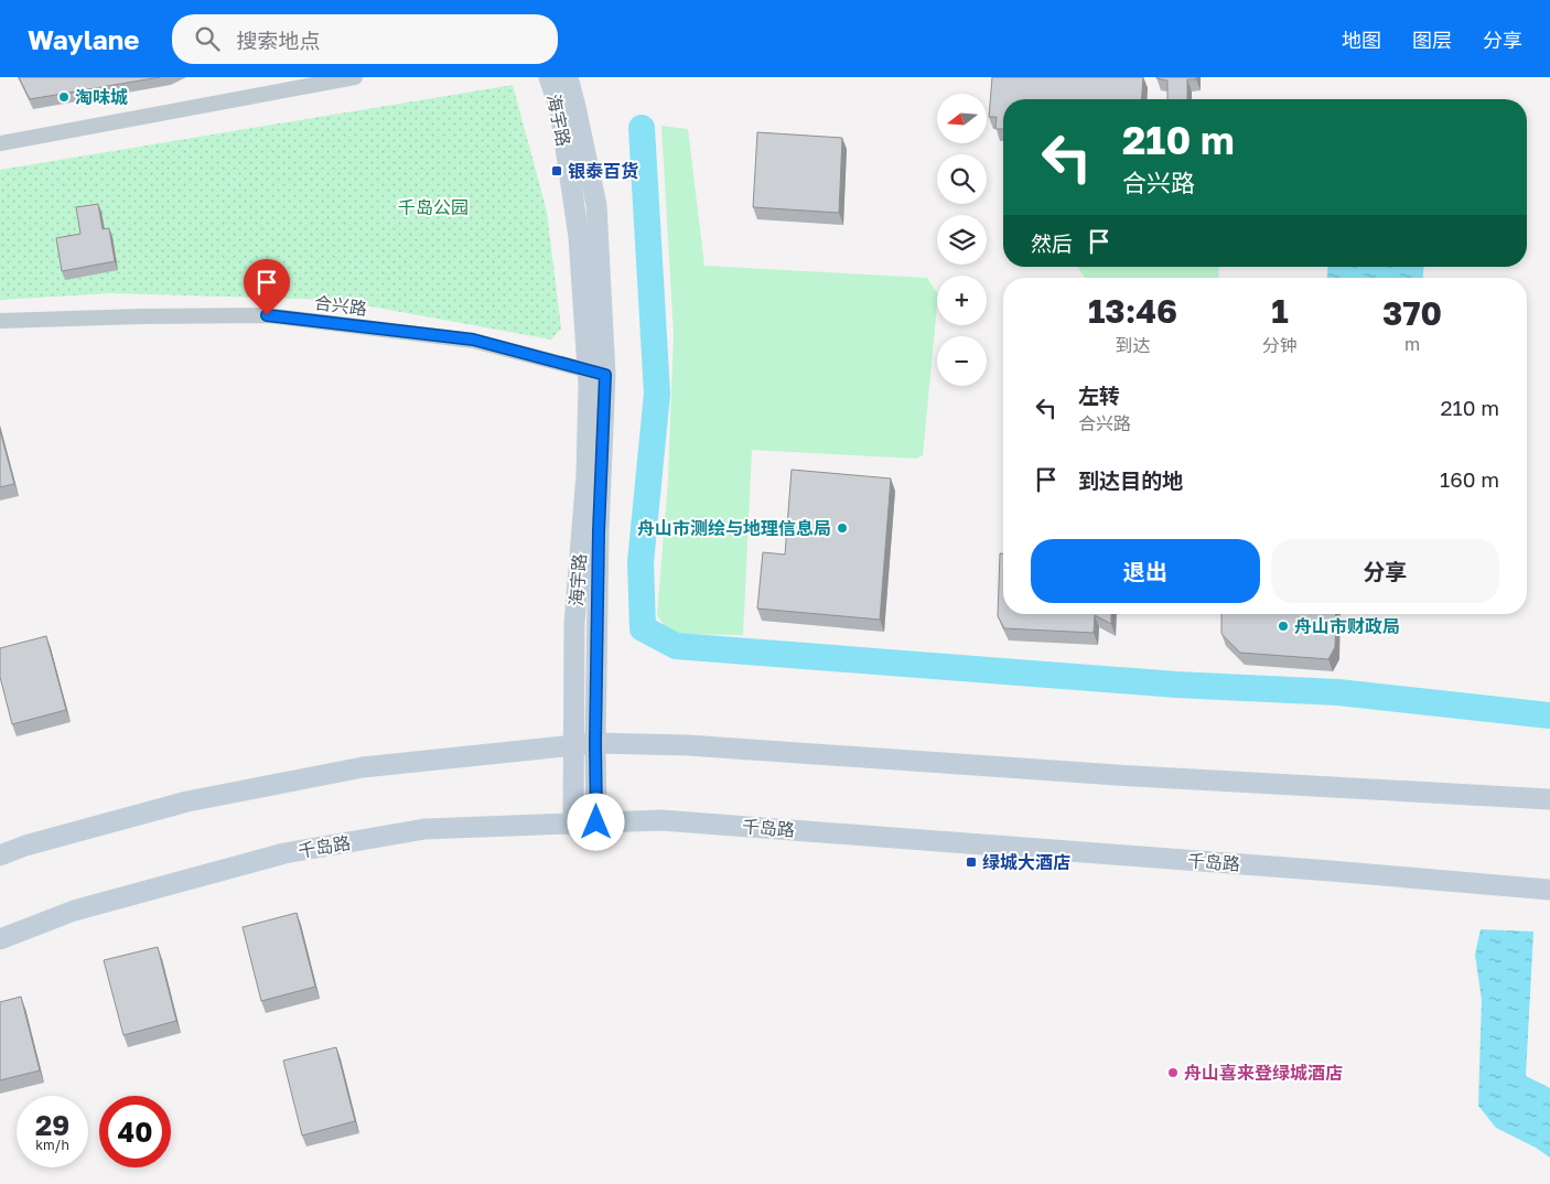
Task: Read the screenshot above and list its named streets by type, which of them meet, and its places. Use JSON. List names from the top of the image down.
{
  "streets": {
    "street": ["海宇路", "合兴路", "千岛路"]
  },
  "crossings": [
    ["海宇路", "合兴路"],
    ["海宇路", "千岛路"]
  ],
  "parks": ["千岛公园"],
  "places": {
    "other": [
      "淘味城",
      "舟山市测绘与地理信息局",
      "舟山市财政局",
      "舟山喜来登绿城酒店"
    ],
    "transit": ["银泰百货", "绿城大酒店"]
  },
  "north": "left",
  "page": {
    "header": "Waylane",
    "search": "搜索地点",
    "nav": ["地图", "图层", "分享"],
    "map_buttons": ["+", "−"],
    "turn": ["210 m", "合兴路"],
    "then": "然后",
    "eta": [
      "13:46",
      "到达",
      "1",
      "分钟",
      "370",
      "m"
    ],
    "list": [
      {
        "name": "左转",
        "note": "合兴路",
        "value": "210 m"
      },
      {
        "name": "到达目的地",
        "value": "160 m"
      }
    ],
    "buttons": ["退出", "分享"],
    "speed": "29 km/h",
    "limit": "40"
  }
}
